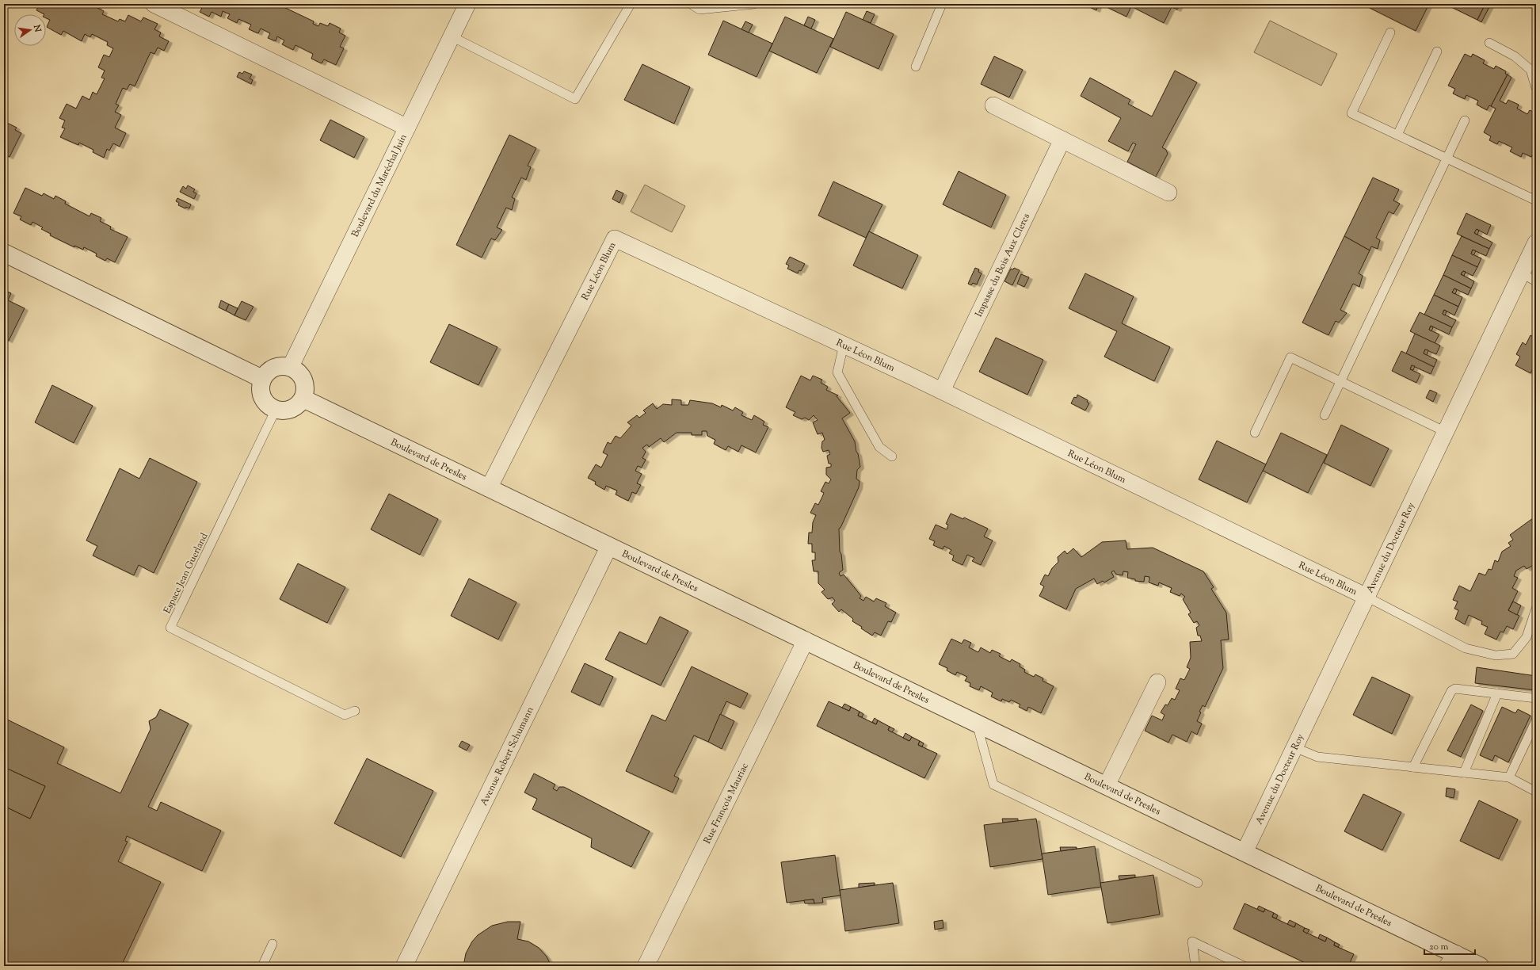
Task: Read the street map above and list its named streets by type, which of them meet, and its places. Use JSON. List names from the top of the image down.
{
  "streets": {
    "street": [
      "Boulevard du Maréchal Juin",
      "Impasse du Bois Aux Clercs",
      "Rue Léon Blum",
      "Boulevard de Presles",
      "Avenue du Docteur Roy",
      "Avenue Robert Schumann",
      "Rue François Mauriac"
    ],
    "lane": ["Espace Jean Guerland"]
  },
  "crossings": [
    ["Boulevard du Maréchal Juin", "Boulevard de Presles"],
    ["Boulevard du Maréchal Juin", "Espace Jean Guerland"],
    ["Impasse du Bois Aux Clercs", "Rue Léon Blum"],
    ["Rue Léon Blum", "Boulevard de Presles"],
    ["Rue Léon Blum", "Avenue du Docteur Roy"],
    ["Boulevard de Presles", "Avenue du Docteur Roy"],
    ["Boulevard de Presles", "Espace Jean Guerland"],
    ["Boulevard de Presles", "Avenue Robert Schumann"],
    ["Boulevard de Presles", "Rue François Mauriac"]
  ],
  "scale_bar": "20 m",
  "north": "right"
}
